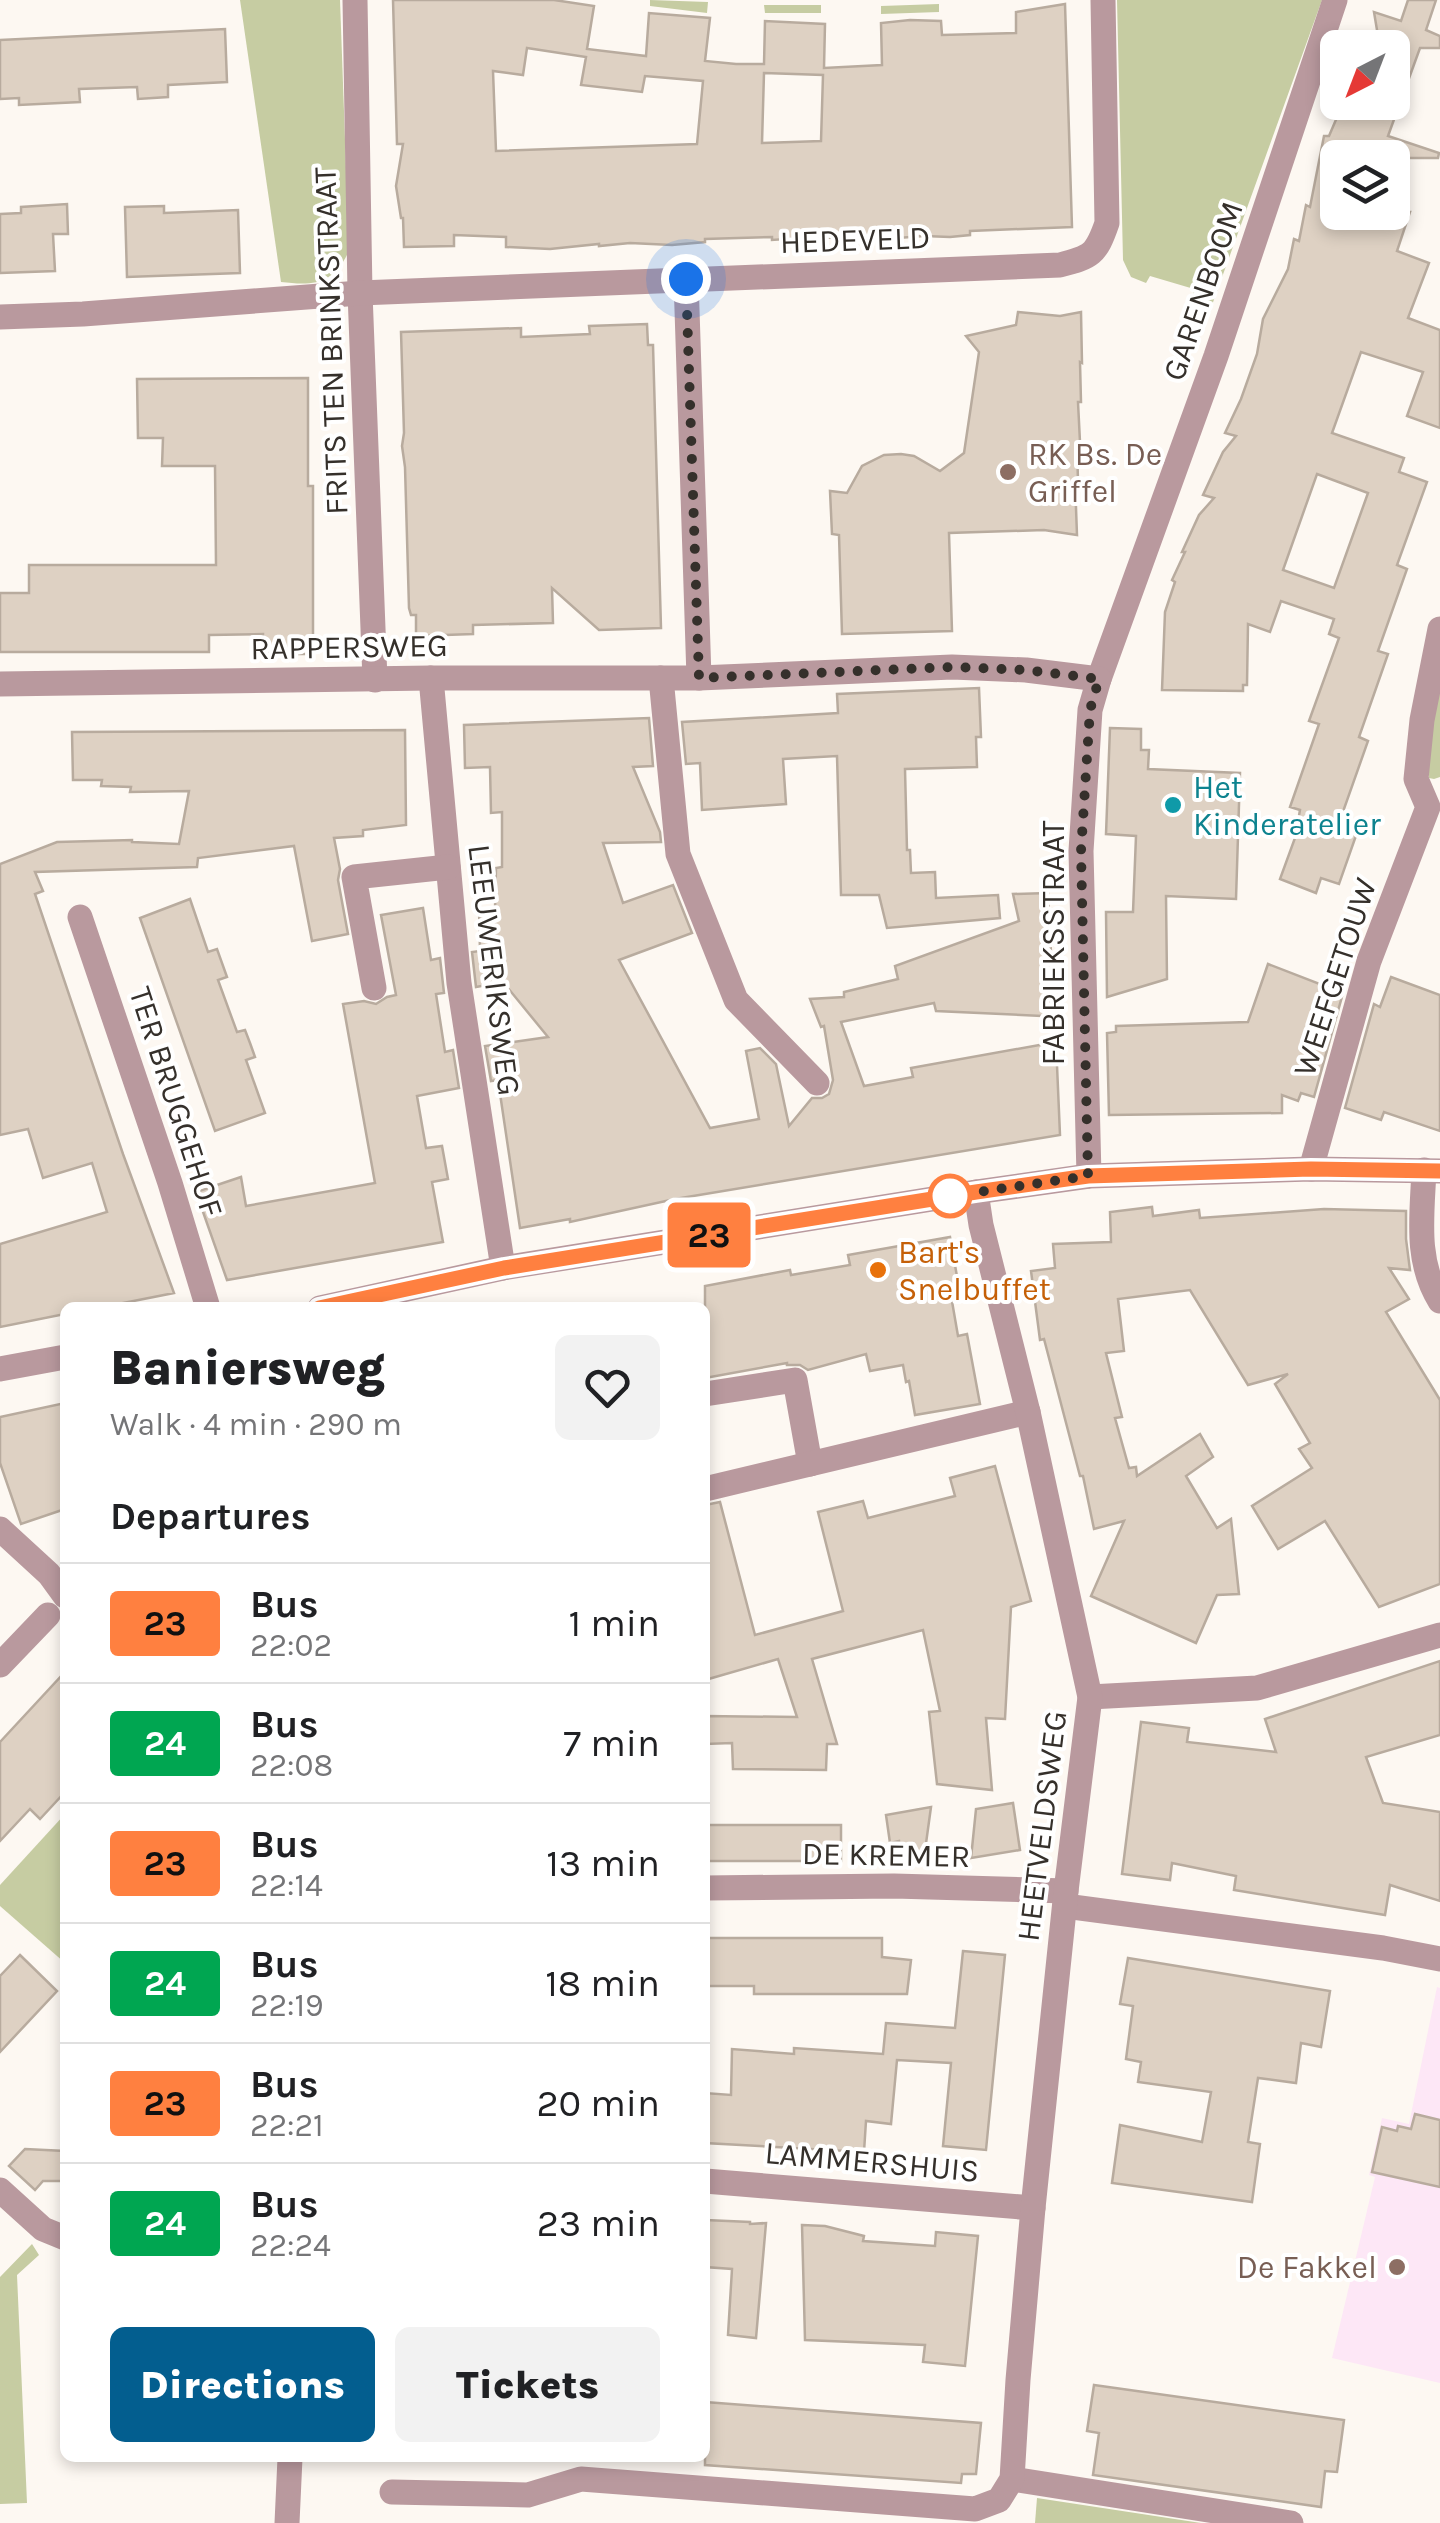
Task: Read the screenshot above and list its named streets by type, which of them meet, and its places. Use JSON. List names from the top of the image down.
{
  "streets": {
    "street": [
      "HEDEVELD",
      "GARENBOOM",
      "FRITS TEN BRINKSTRAAT",
      "RAPPERSWEG",
      "FABRIEKSSTRAAT",
      "LEEUWERIKSWEG",
      "WEEFGETOUW",
      "TER BRUGGEHOF",
      "HEETVELDSWEG",
      "DE KREMER",
      "LAMMERSHUIS"
    ]
  },
  "crossings": [
    ["HEDEVELD", "FRITS TEN BRINKSTRAAT"],
    ["GARENBOOM", "RAPPERSWEG"],
    ["GARENBOOM", "FABRIEKSSTRAAT"],
    ["FRITS TEN BRINKSTRAAT", "RAPPERSWEG"],
    ["RAPPERSWEG", "FABRIEKSSTRAAT"],
    ["RAPPERSWEG", "LEEUWERIKSWEG"],
    ["HEETVELDSWEG", "DE KREMER"],
    ["HEETVELDSWEG", "LAMMERSHUIS"]
  ],
  "places": [
    "RK Bs. De Griffel",
    "Het Kinderatelier",
    "Bart's Snelbuffet",
    "De Fakkel"
  ],
  "lines": ["bus line 23"],
  "north": "bottom left",
  "page": {
    "on_map": "23",
    "heading": [
      ["Baniersweg", "Walk · 4 min · 290 m"],
      "Departures"
    ],
    "list": [
      {
        "mark": "23",
        "name": "Bus",
        "note": "22:02",
        "value": "1 min"
      },
      {
        "mark": "24",
        "name": "Bus",
        "note": "22:08",
        "value": "7 min"
      },
      {
        "mark": "23",
        "name": "Bus",
        "note": "22:14",
        "value": "13 min"
      },
      {
        "mark": "24",
        "name": "Bus",
        "note": "22:19",
        "value": "18 min"
      },
      {
        "mark": "23",
        "name": "Bus",
        "note": "22:21",
        "value": "20 min"
      },
      {
        "mark": "24",
        "name": "Bus",
        "note": "22:24",
        "value": "23 min"
      }
    ],
    "buttons": ["Directions", "Tickets"]
  }
}
